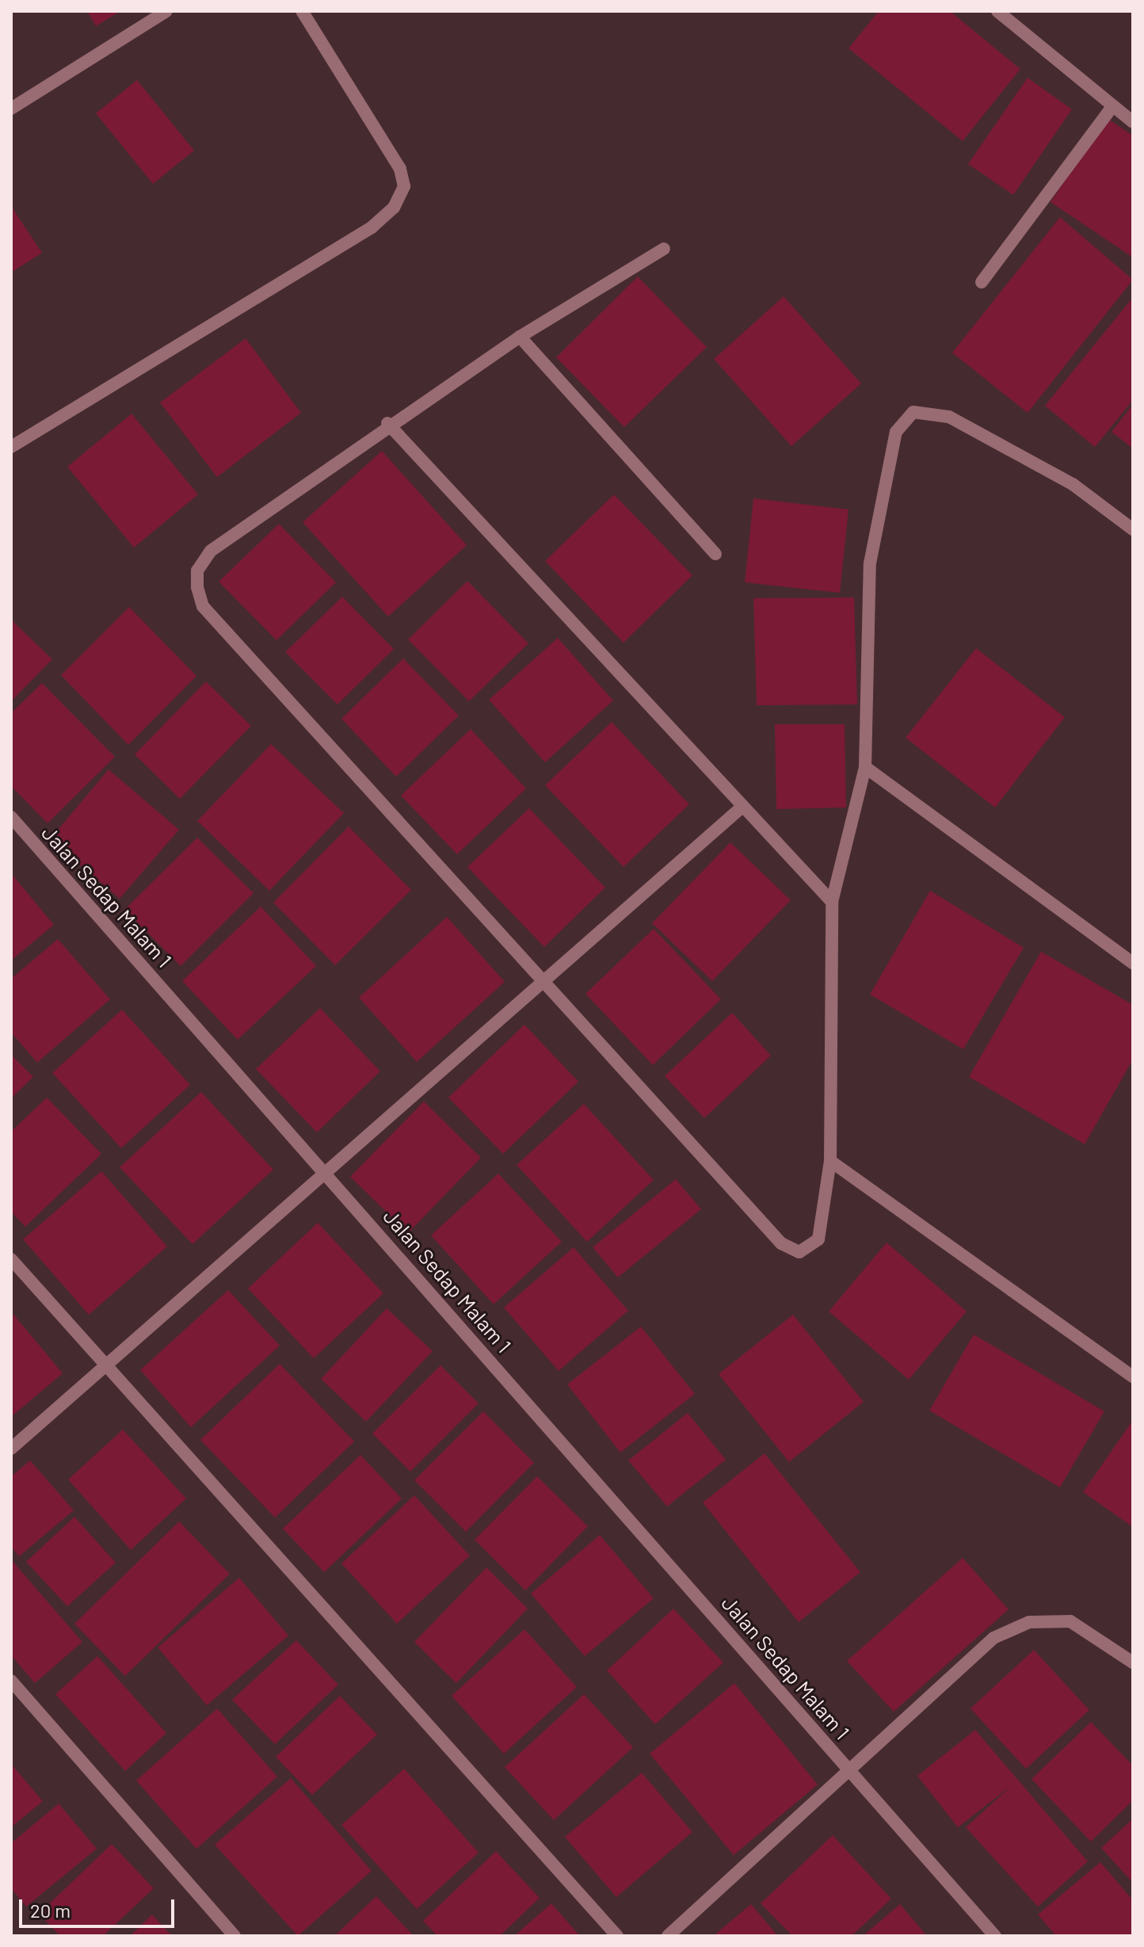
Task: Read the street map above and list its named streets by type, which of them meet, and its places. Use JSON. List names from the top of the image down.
{
  "streets": {
    "street": ["Jalan Sedap Malam 1"]
  },
  "scale_bar": "20 m"
}
